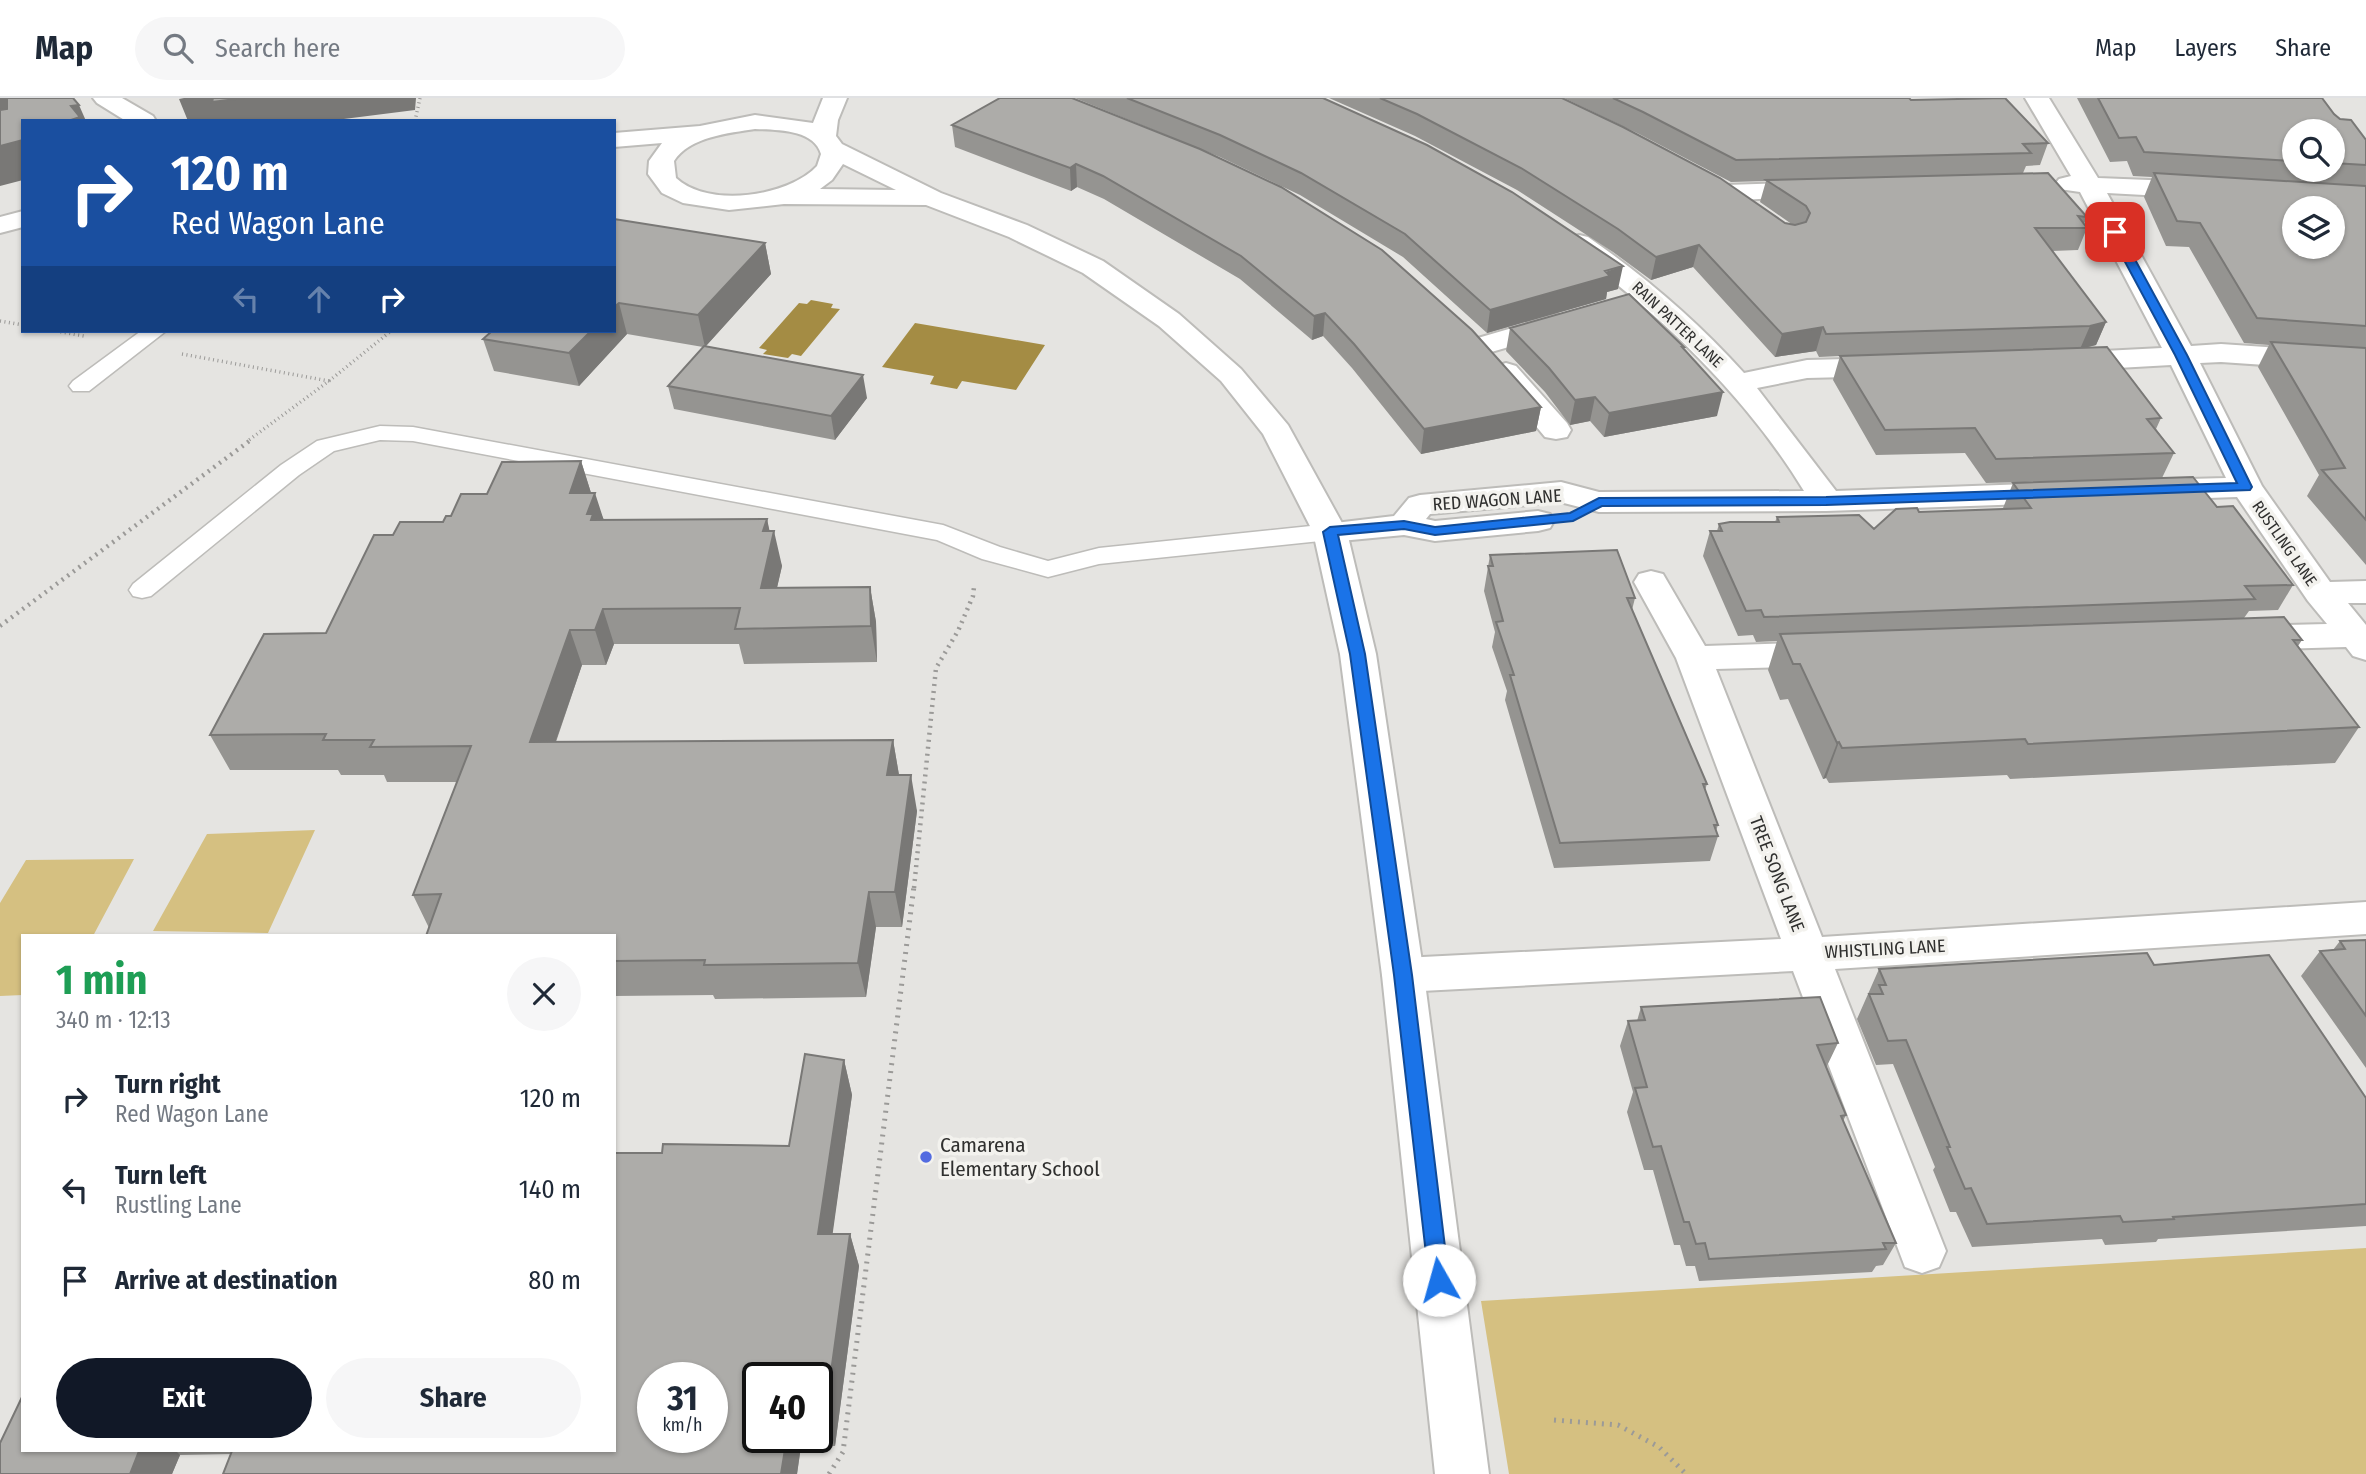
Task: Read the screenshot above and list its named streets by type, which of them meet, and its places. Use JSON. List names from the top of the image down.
{
  "streets": {
    "street": [
      "RAIN PATTER LANE",
      "RED WAGON LANE",
      "RUSTLING LANE",
      "TREE SONG LANE",
      "WHISTLING LANE"
    ]
  },
  "crossings": [
    ["RAIN PATTER LANE", "RED WAGON LANE"],
    ["RED WAGON LANE", "RUSTLING LANE"],
    ["TREE SONG LANE", "WHISTLING LANE"]
  ],
  "places": ["Camarena Elementary School"],
  "page": {
    "header": "Map",
    "search": "Search here",
    "nav": ["Map", "Layers", "Share"],
    "turn": ["120 m", "Red Wagon Lane"],
    "heading": ["1 min", "340 m · 12:13"],
    "list": [
      {
        "name": "Turn right",
        "note": "Red Wagon Lane",
        "value": "120 m"
      },
      {
        "name": "Turn left",
        "note": "Rustling Lane",
        "value": "140 m"
      },
      {
        "name": "Arrive at destination",
        "value": "80 m"
      }
    ],
    "buttons": ["Exit", "Share"],
    "speed": "31 km/h",
    "limit": "40"
  }
}
